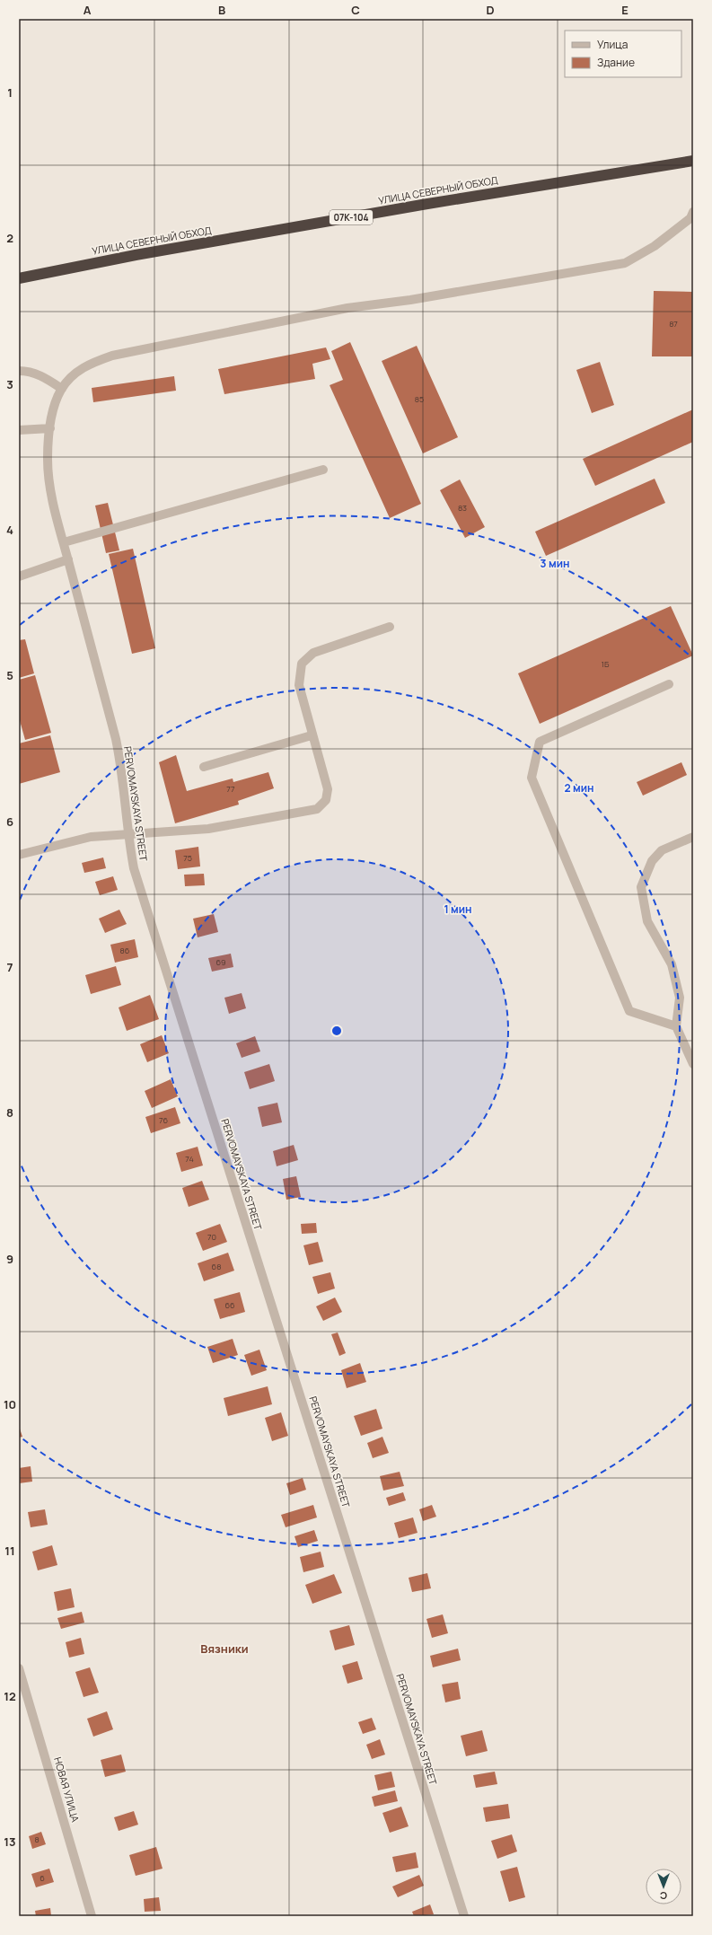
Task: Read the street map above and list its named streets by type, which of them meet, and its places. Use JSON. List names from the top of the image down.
{
  "streets": {
    "highway": ["УЛИЦА СЕВЕРНЫЙ ОБХОД", "07К-104"],
    "street": ["PERVOMAYSKAYA STREET", "НОВАЯ УЛИЦА"]
  },
  "districts": ["Вязники"],
  "house_numbers": [
    "87",
    "85",
    "83",
    "1Б",
    "77",
    "75",
    "86",
    "69",
    "76",
    "74",
    "70",
    "68",
    "66",
    "8",
    "6"
  ],
  "legend": ["Улица", "Здание"],
  "north": "bottom",
  "grid": {
    "columns": [
      "A",
      "B",
      "C",
      "D",
      "E"
    ],
    "rows": [
      "1",
      "2",
      "3",
      "4",
      "5",
      "6",
      "7",
      "8",
      "9",
      "10",
      "11",
      "12",
      "13"
    ]
  },
  "rings": ["3 мин", "2 мин", "1 мин"]
}
